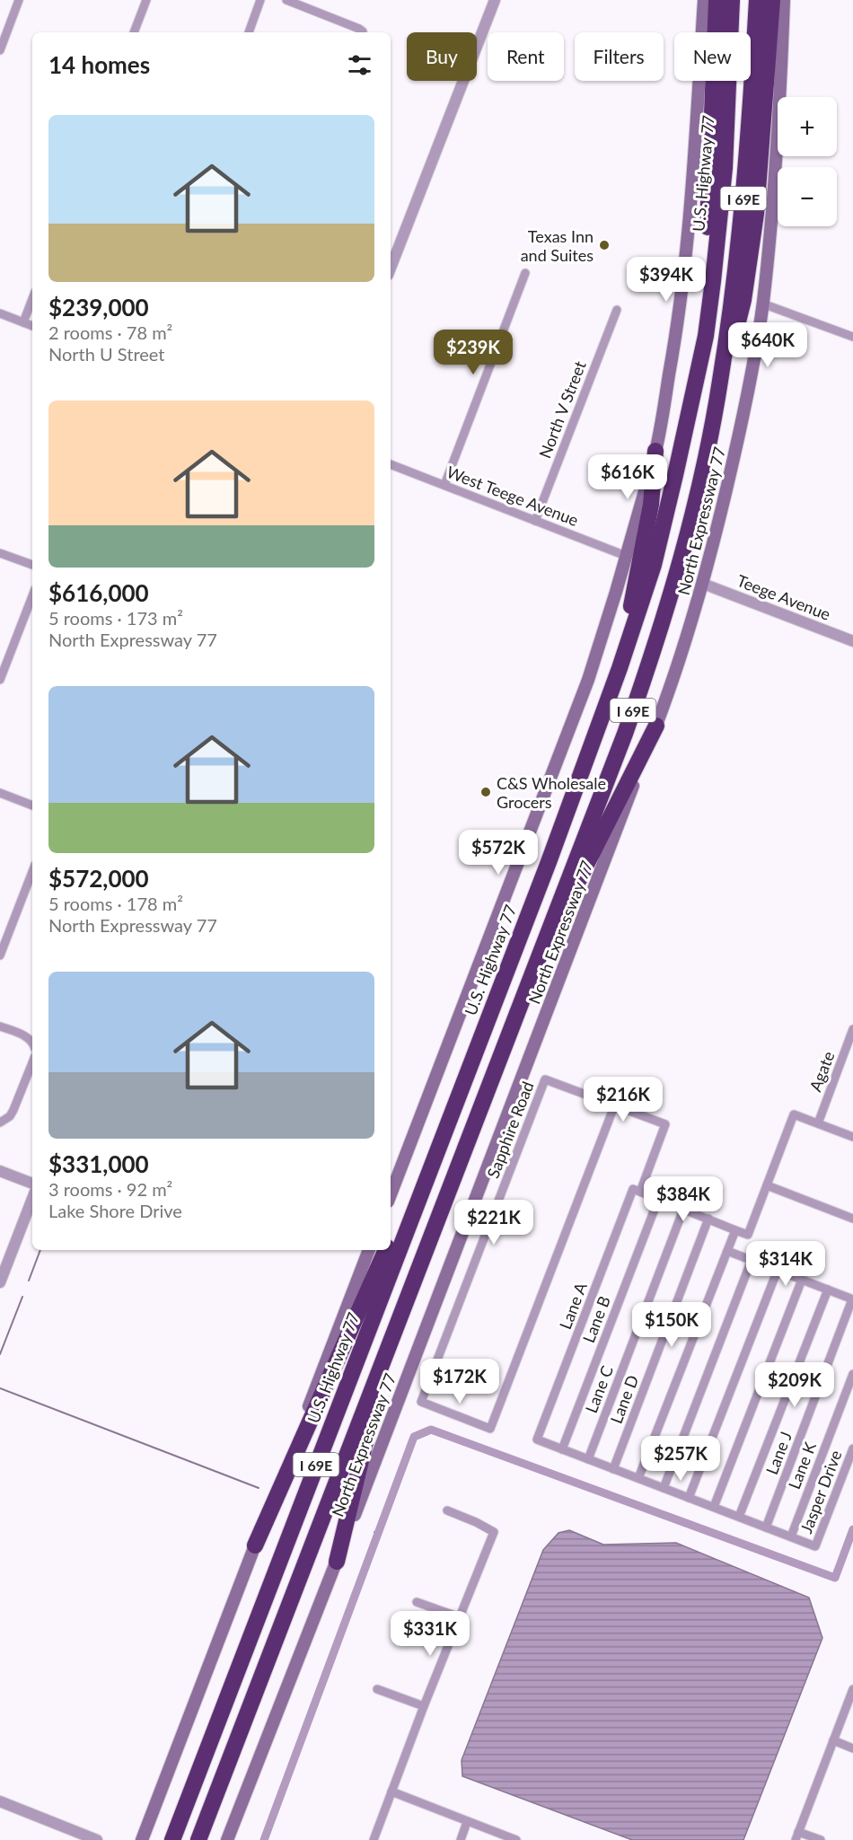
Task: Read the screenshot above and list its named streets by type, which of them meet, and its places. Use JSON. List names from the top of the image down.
{
  "streets": {
    "highway": ["U.S. Highway 77", "I 69E"],
    "main road": ["North Expressway 77"],
    "street": [
      "North V Street",
      "West Teege Avenue",
      "Teege Avenue",
      "Agate",
      "Sapphire Road",
      "Lane A",
      "Lane B",
      "Lane C",
      "Lane D",
      "Lane J",
      "Lane K",
      "Jasper Drive"
    ]
  },
  "crossings": [
    ["North V Street", "West Teege Avenue"],
    ["North Expressway 77", "Teege Avenue"],
    ["Lane A", "Lane B"],
    ["Lane K", "Jasper Drive"]
  ],
  "places": ["Texas Inn and Suites", "C&S Wholesale Grocers"],
  "page": {
    "chip": [
      "Buy",
      "Rent",
      "Filters",
      "New"
    ],
    "heading": "14 homes",
    "map_buttons": ["+", "−"],
    "list": [
      {
        "name": "$239,000",
        "note": "2 rooms · 78 m² · North U Street"
      },
      {
        "name": "$616,000",
        "note": "5 rooms · 173 m² · North Expressway 77"
      },
      {
        "name": "$572,000",
        "note": "5 rooms · 178 m² · North Expressway 77"
      },
      {
        "name": "$331,000",
        "note": "3 rooms · 92 m² · Lake Shore Drive"
      }
    ],
    "price": [
      "$394K",
      "$640K",
      "$239K",
      "$616K",
      "$572K",
      "$216K",
      "$384K",
      "$221K",
      "$314K",
      "$150K",
      "$172K",
      "$209K",
      "$257K",
      "$331K"
    ]
  }
}
